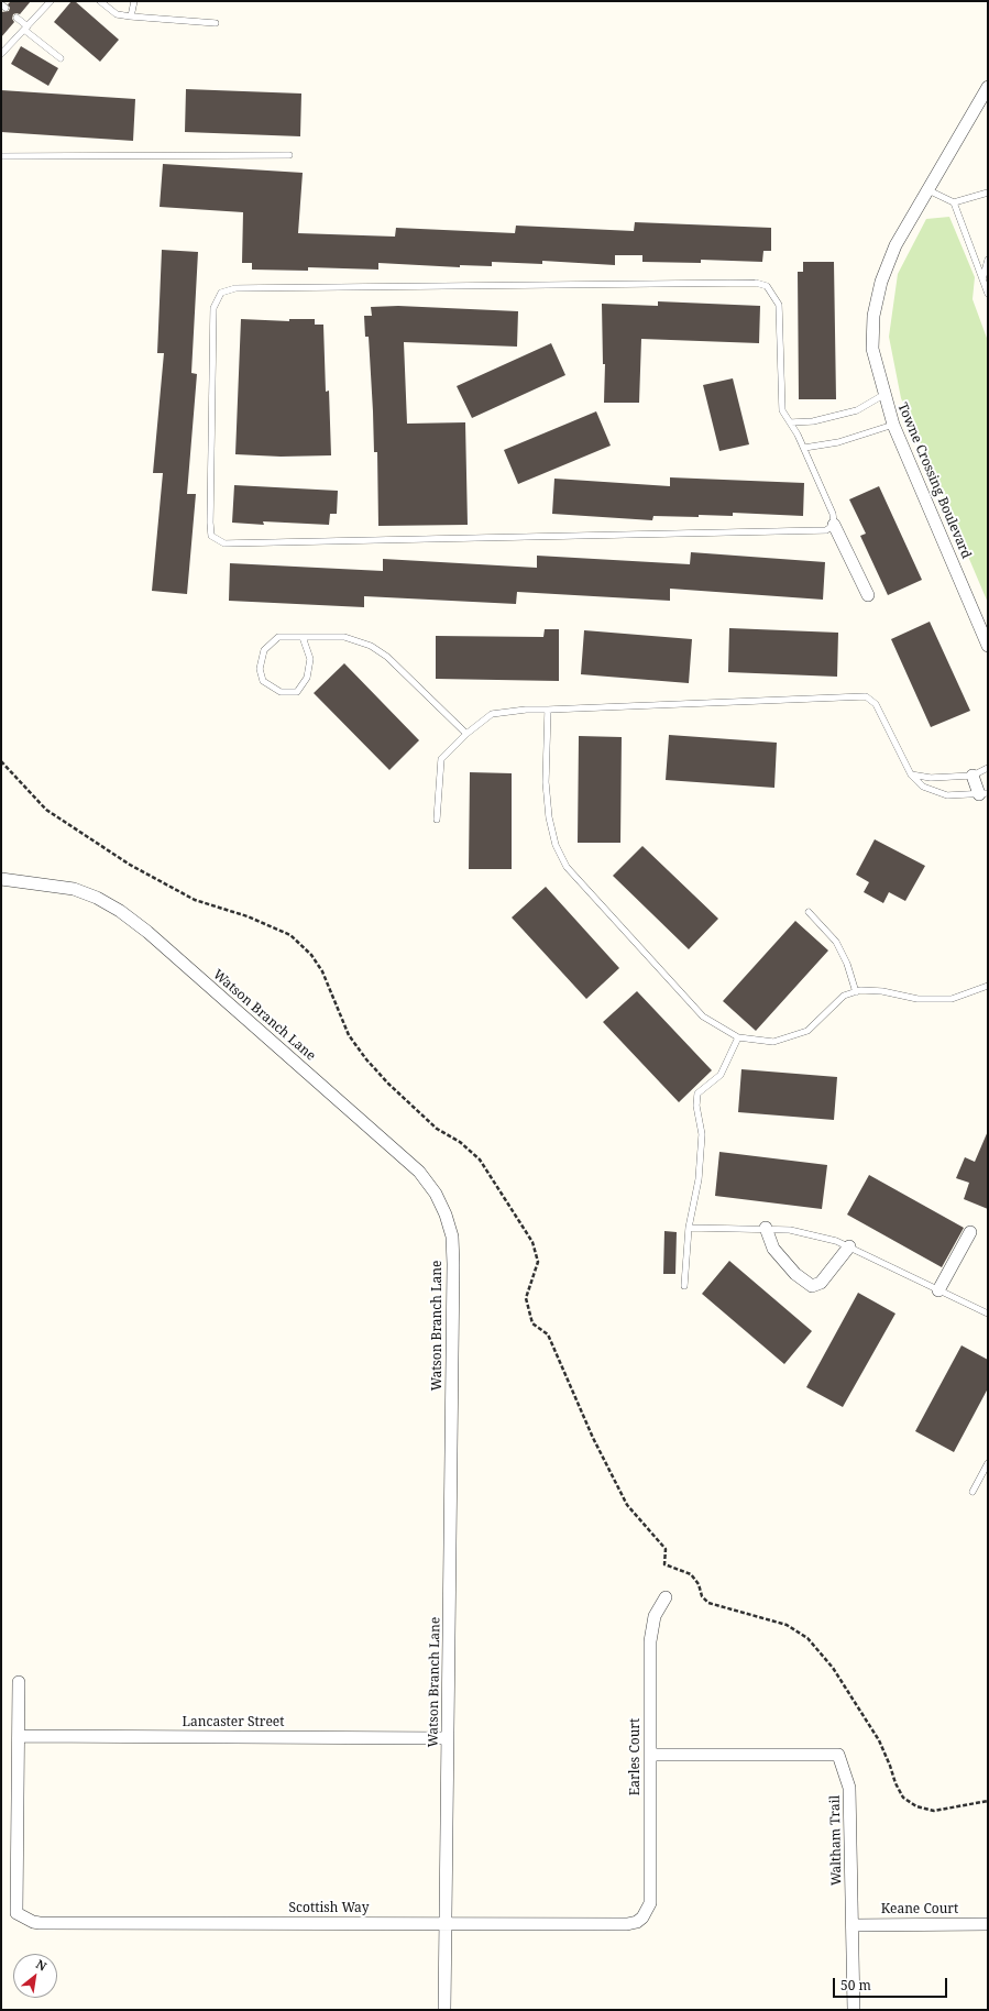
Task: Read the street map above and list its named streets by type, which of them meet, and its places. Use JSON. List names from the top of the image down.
{
  "streets": {
    "street": [
      "Towne Crossing Boulevard",
      "Watson Branch Lane",
      "Lancaster Street",
      "Earles Court",
      "Waltham Trail",
      "Scottish Way",
      "Keane Court"
    ]
  },
  "crossings": [
    ["Watson Branch Lane", "Lancaster Street"],
    ["Watson Branch Lane", "Scottish Way"],
    ["Lancaster Street", "Scottish Way"],
    ["Earles Court", "Waltham Trail"],
    ["Earles Court", "Scottish Way"],
    ["Waltham Trail", "Keane Court"]
  ],
  "scale_bar": "50 m",
  "north": "top right"
}
